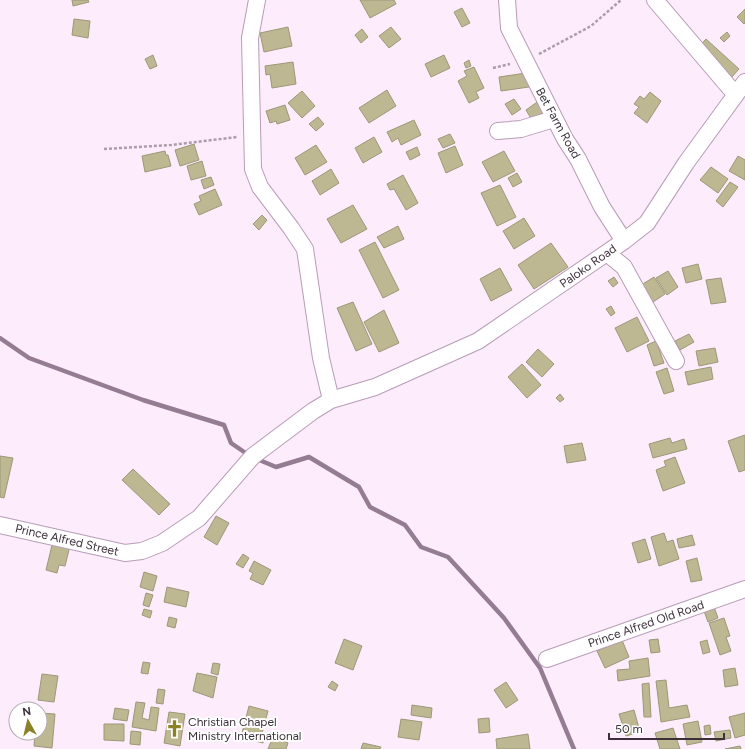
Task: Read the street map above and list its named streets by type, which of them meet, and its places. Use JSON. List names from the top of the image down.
{
  "streets": {
    "street": [
      "Bet Farm Road",
      "Paloko Road",
      "Prince Alfred Street",
      "Prince Alfred Old Road"
    ]
  },
  "crossings": [
    ["Bet Farm Road", "Paloko Road"],
    ["Paloko Road", "Prince Alfred Street"]
  ],
  "places": {
    "church": ["Christian Chapel Ministry International"]
  },
  "scale_bar": "50 m",
  "north": "top"
}
